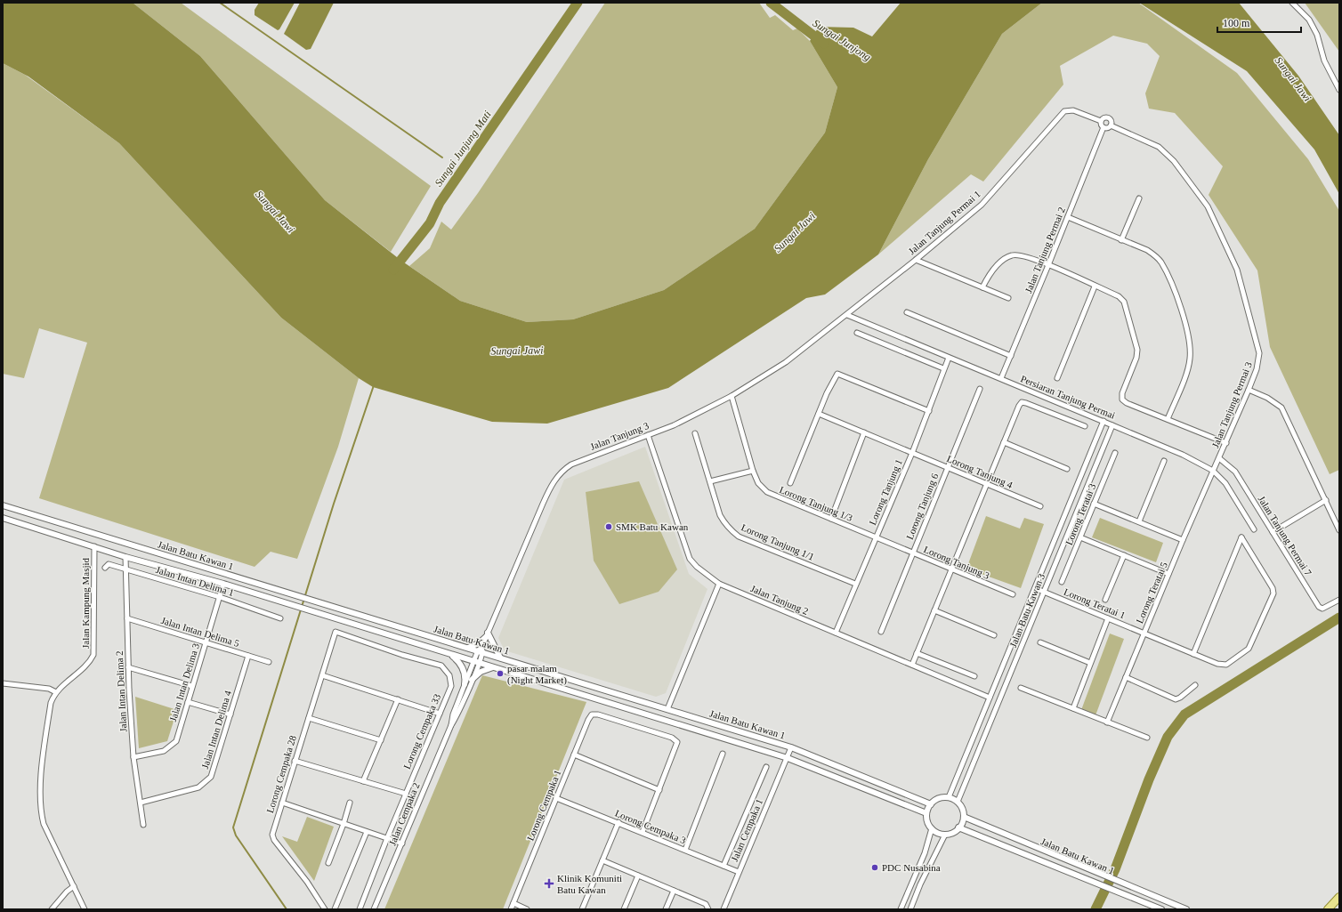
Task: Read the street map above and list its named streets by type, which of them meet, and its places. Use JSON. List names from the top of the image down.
{
  "streets": {
    "street": [
      "Jalan Tanjung Permai 1",
      "Jalan Tanjung Permai 2",
      "Persiaran Tanjung Permai",
      "Jalan Tanjung Permai 3",
      "Jalan Tanjung 3",
      "Lorong Tanjung 4",
      "Lorong Tanjung 1",
      "Lorong Tanjung 1/3",
      "Lorong Tanjung 6",
      "Lorong Teratai 3",
      "Jalan Tanjung Permai 7",
      "Lorong Tanjung 1/1",
      "Jalan Batu Kawan 1",
      "Lorong Tanjung 3",
      "Jalan Intan Delima 1",
      "Lorong Teratai 5",
      "Jalan Tanjung 2",
      "Jalan Kampung Masjid",
      "Lorong Teratai 1",
      "Jalan Batu Kawan 3",
      "Jalan Intan Delima 5",
      "Jalan Intan Delima 3",
      "Jalan Intan Delima 2",
      "Jalan Intan Delima 4",
      "Lorong Cempaka 33",
      "Lorong Cempaka 28",
      "Lorong Cempaka 1",
      "Jalan Cempaka 2",
      "Lorong Cempaka 3",
      "Jalan Cempaka 1"
    ]
  },
  "crossings": [
    ["Jalan Tanjung Permai 1", "Jalan Tanjung Permai 2"],
    ["Jalan Tanjung Permai 1", "Persiaran Tanjung Permai"],
    ["Jalan Tanjung Permai 1", "Jalan Tanjung Permai 3"],
    ["Jalan Tanjung Permai 1", "Jalan Tanjung 3"],
    ["Jalan Tanjung Permai 2", "Persiaran Tanjung Permai"],
    ["Jalan Tanjung Permai 2", "Jalan Tanjung Permai 3"],
    ["Persiaran Tanjung Permai", "Jalan Tanjung Permai 3"],
    ["Persiaran Tanjung Permai", "Jalan Tanjung 3"],
    ["Persiaran Tanjung Permai", "Lorong Tanjung 1"],
    ["Persiaran Tanjung Permai", "Lorong Teratai 5"],
    ["Persiaran Tanjung Permai", "Jalan Batu Kawan 3"],
    ["Jalan Tanjung Permai 3", "Jalan Tanjung Permai 7"],
    ["Jalan Tanjung Permai 3", "Lorong Teratai 5"],
    ["Jalan Tanjung 3", "Lorong Tanjung 1/3"],
    ["Jalan Tanjung 3", "Jalan Batu Kawan 1"],
    ["Jalan Tanjung 3", "Jalan Tanjung 2"],
    ["Jalan Tanjung 3", "Jalan Cempaka 2"],
    ["Lorong Tanjung 4", "Lorong Tanjung 1"],
    ["Lorong Tanjung 4", "Lorong Tanjung 6"],
    ["Lorong Tanjung 1", "Lorong Tanjung 1/3"],
    ["Lorong Tanjung 1", "Lorong Tanjung 1/1"],
    ["Lorong Tanjung 1", "Lorong Tanjung 3"],
    ["Lorong Tanjung 1", "Jalan Tanjung 2"],
    ["Lorong Tanjung 1/3", "Lorong Tanjung 3"],
    ["Lorong Tanjung 6", "Lorong Tanjung 3"],
    ["Jalan Batu Kawan 1", "Jalan Kampung Masjid"],
    ["Jalan Batu Kawan 1", "Jalan Batu Kawan 3"],
    ["Jalan Batu Kawan 1", "Jalan Intan Delima 3"],
    ["Jalan Batu Kawan 1", "Jalan Intan Delima 2"],
    ["Jalan Batu Kawan 1", "Jalan Cempaka 2"],
    ["Jalan Batu Kawan 1", "Jalan Cempaka 1"],
    ["Jalan Intan Delima 1", "Jalan Intan Delima 3"],
    ["Jalan Intan Delima 1", "Jalan Intan Delima 2"],
    ["Lorong Teratai 5", "Lorong Teratai 1"],
    ["Jalan Tanjung 2", "Jalan Batu Kawan 3"],
    ["Lorong Teratai 1", "Jalan Batu Kawan 3"],
    ["Jalan Intan Delima 5", "Jalan Intan Delima 3"],
    ["Jalan Intan Delima 5", "Jalan Intan Delima 2"],
    ["Jalan Intan Delima 5", "Jalan Intan Delima 4"],
    ["Jalan Intan Delima 3", "Jalan Intan Delima 2"],
    ["Jalan Intan Delima 2", "Jalan Intan Delima 4"],
    ["Lorong Cempaka 33", "Lorong Cempaka 28"],
    ["Lorong Cempaka 1", "Lorong Cempaka 3"],
    ["Lorong Cempaka 3", "Jalan Cempaka 1"]
  ],
  "water": ["Sungai Junjong", "Sungai Jawi", "Sungai Junjung Mati"],
  "places": {
    "other": ["SMK Batu Kawan", "pasar malam (Night Market)", "PDC Nusabina"],
    "health": ["Klinik Komuniti Batu Kawan"]
  },
  "scale_bar": "100 m"
}
